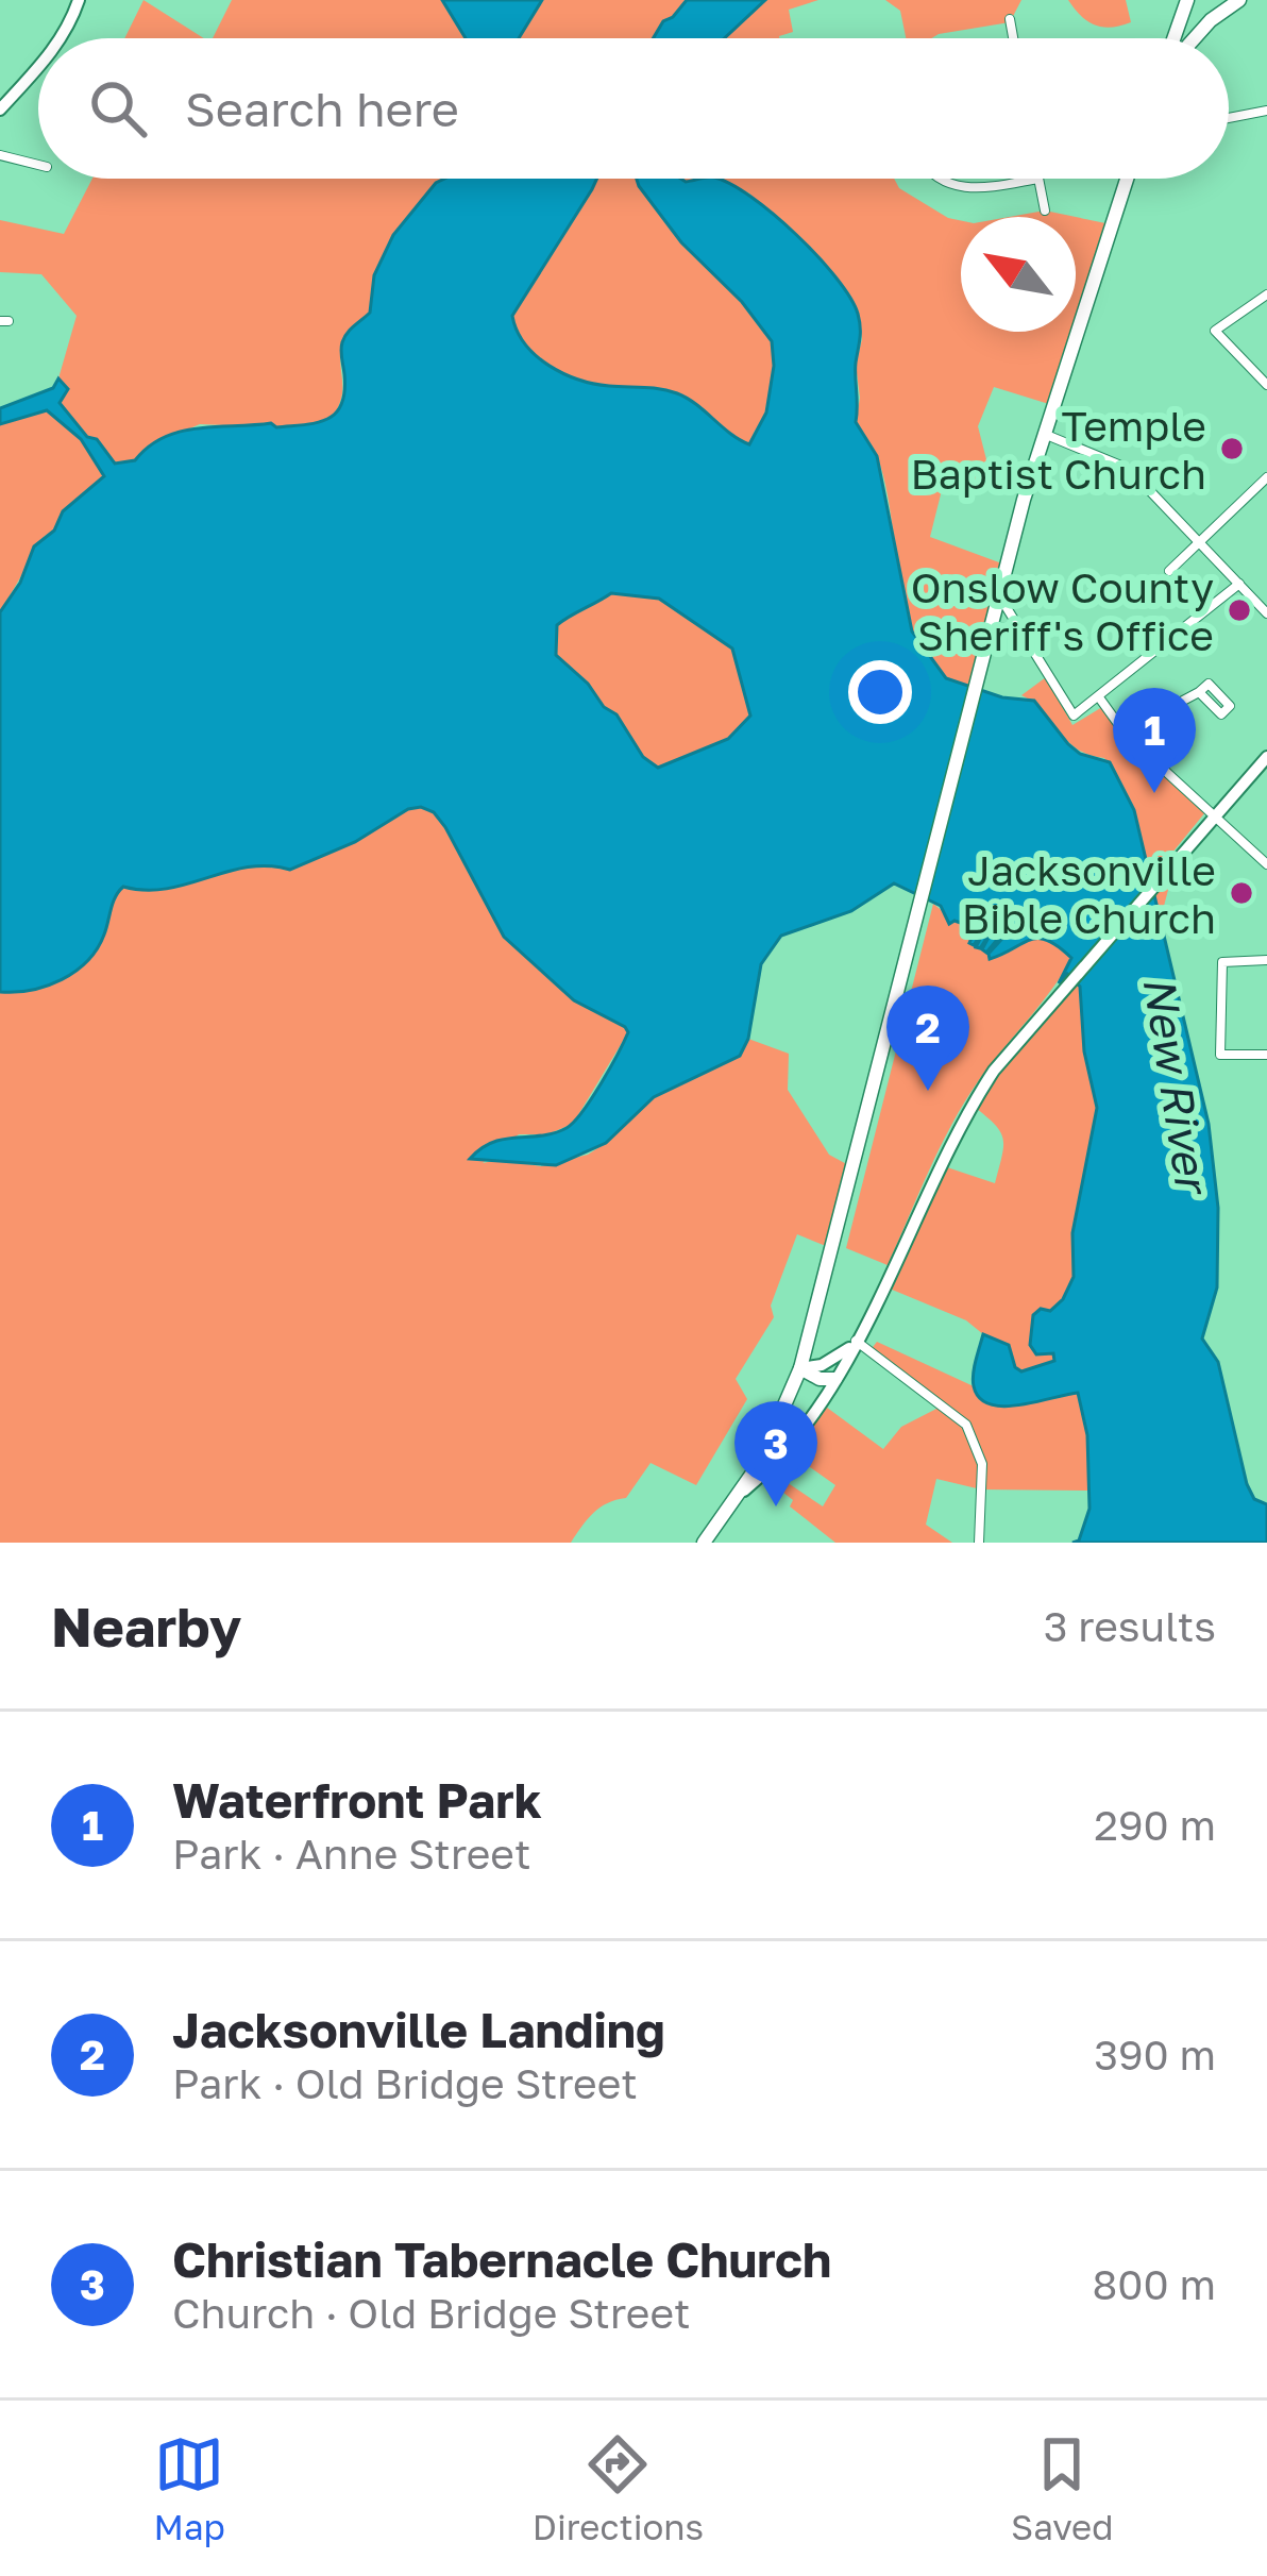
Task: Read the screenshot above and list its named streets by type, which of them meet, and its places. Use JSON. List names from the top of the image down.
{
  "water": ["New River"],
  "places": ["Temple Baptist Church", "Onslow County Sheriff's Office", "Jacksonville Bible Church"],
  "north": "top left",
  "page": {
    "search": "Search here",
    "pins": ["1", "2", "3"],
    "heading": ["Nearby", "3 results"],
    "list": [
      {
        "mark": "1",
        "name": "Waterfront Park",
        "note": "Park · Anne Street",
        "value": "290 m"
      },
      {
        "mark": "2",
        "name": "Jacksonville Landing",
        "note": "Park · Old Bridge Street",
        "value": "390 m"
      },
      {
        "mark": "3",
        "name": "Christian Tabernacle Church",
        "note": "Church · Old Bridge Street",
        "value": "800 m"
      }
    ],
    "nav": ["Map", "Directions", "Saved"]
  }
}
